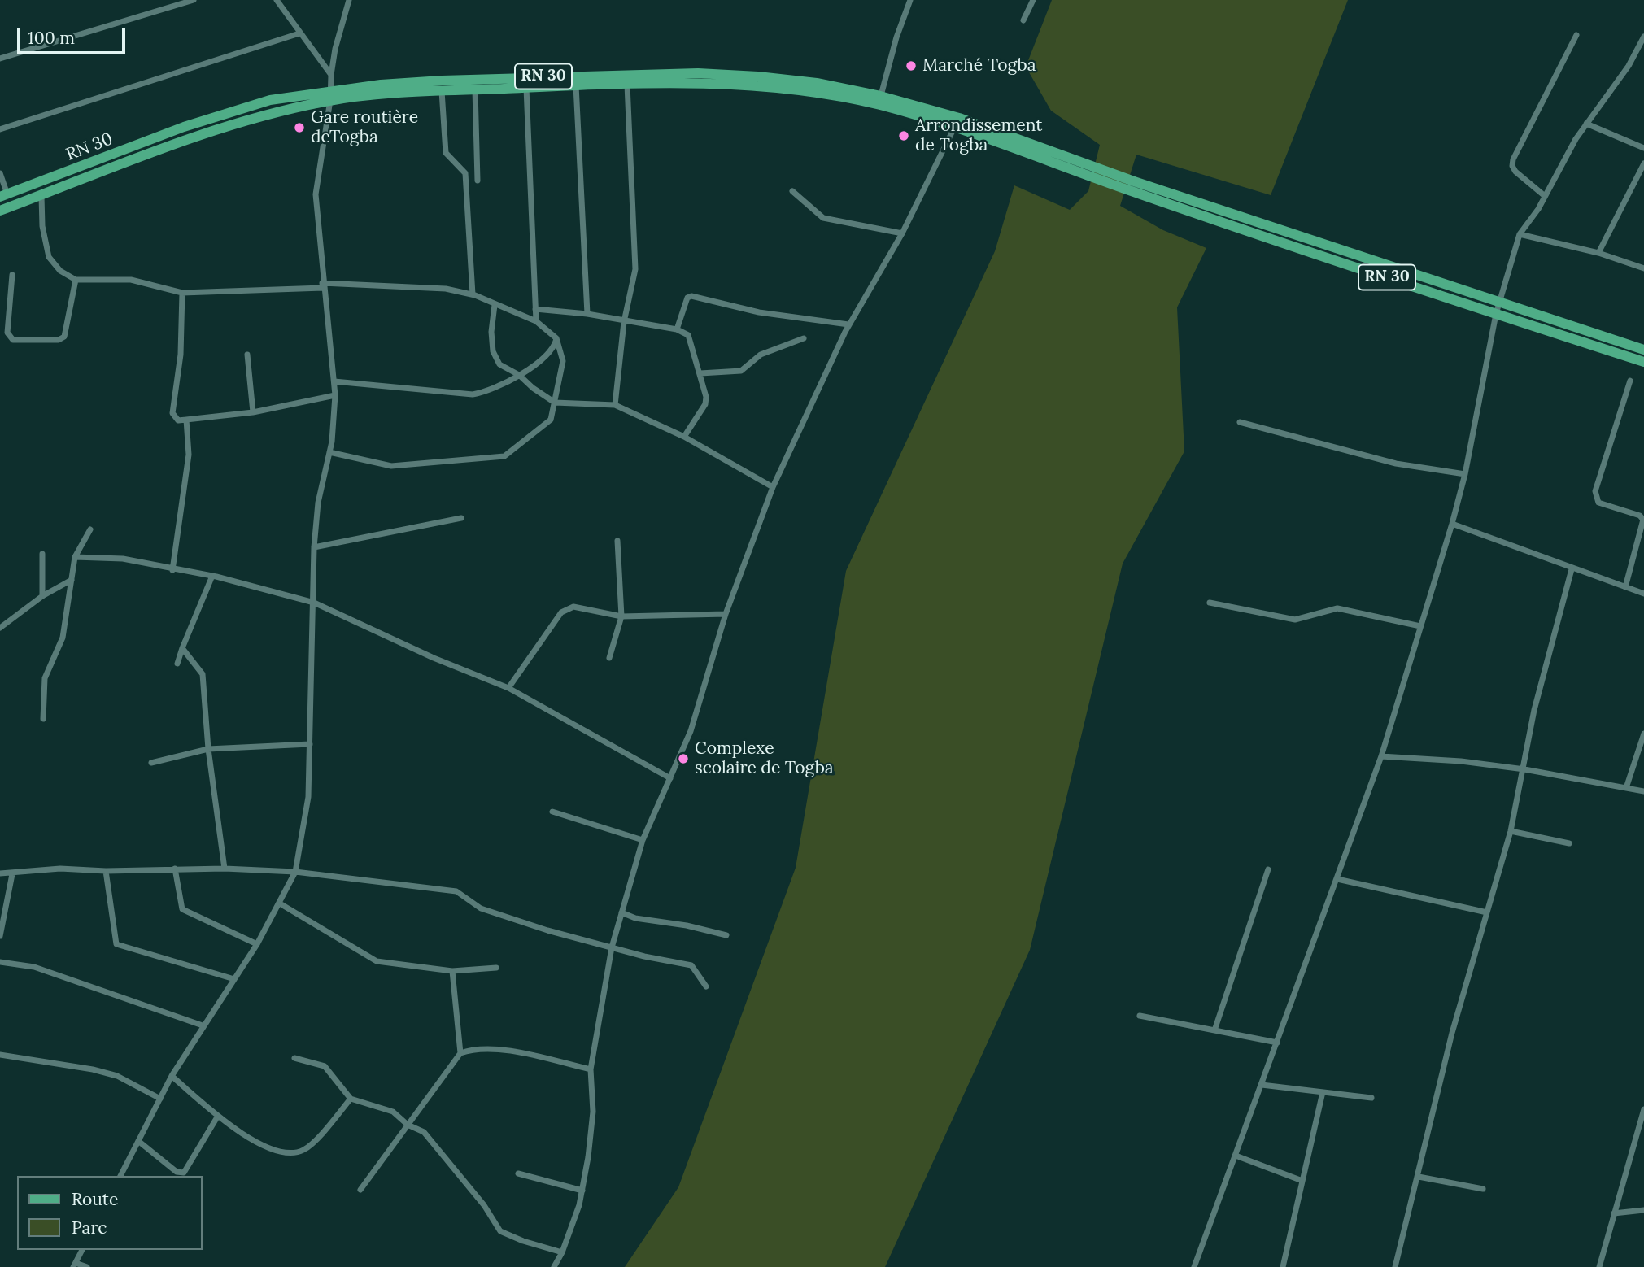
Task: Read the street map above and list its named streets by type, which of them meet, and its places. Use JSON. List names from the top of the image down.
{
  "streets": {
    "main road": ["RN 30"]
  },
  "places": [
    "Marché Togba",
    "Gare routière deTogba",
    "Arrondissement de Togba",
    "Complexe scolaire de Togba"
  ],
  "legend": ["Route", "Parc"],
  "scale_bar": "100 m"
}
